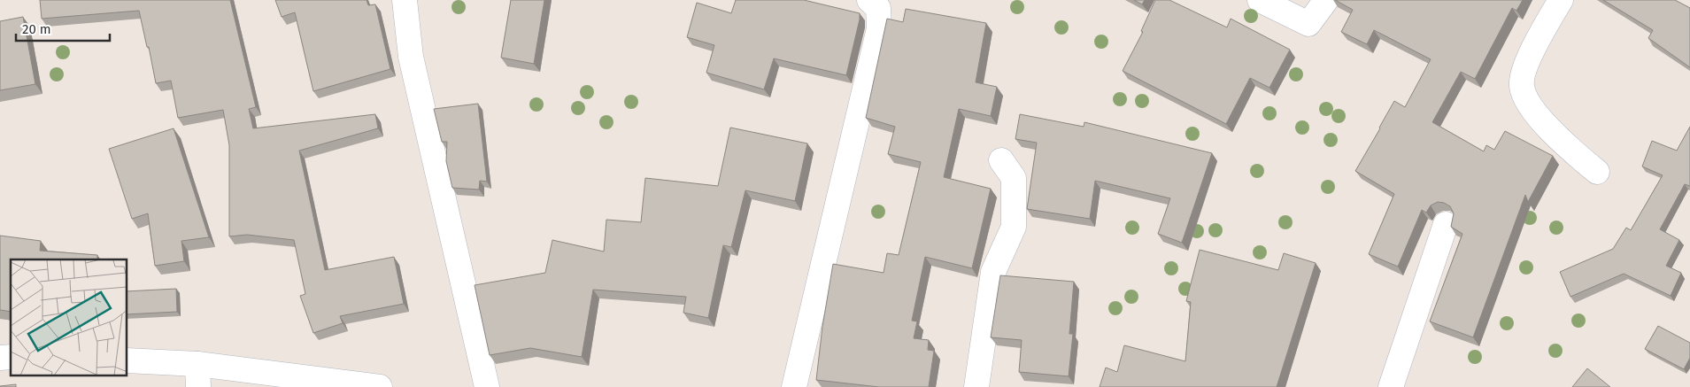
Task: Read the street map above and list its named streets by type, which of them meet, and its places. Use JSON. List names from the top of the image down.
{
  "scale_bar": "20 m"
}
